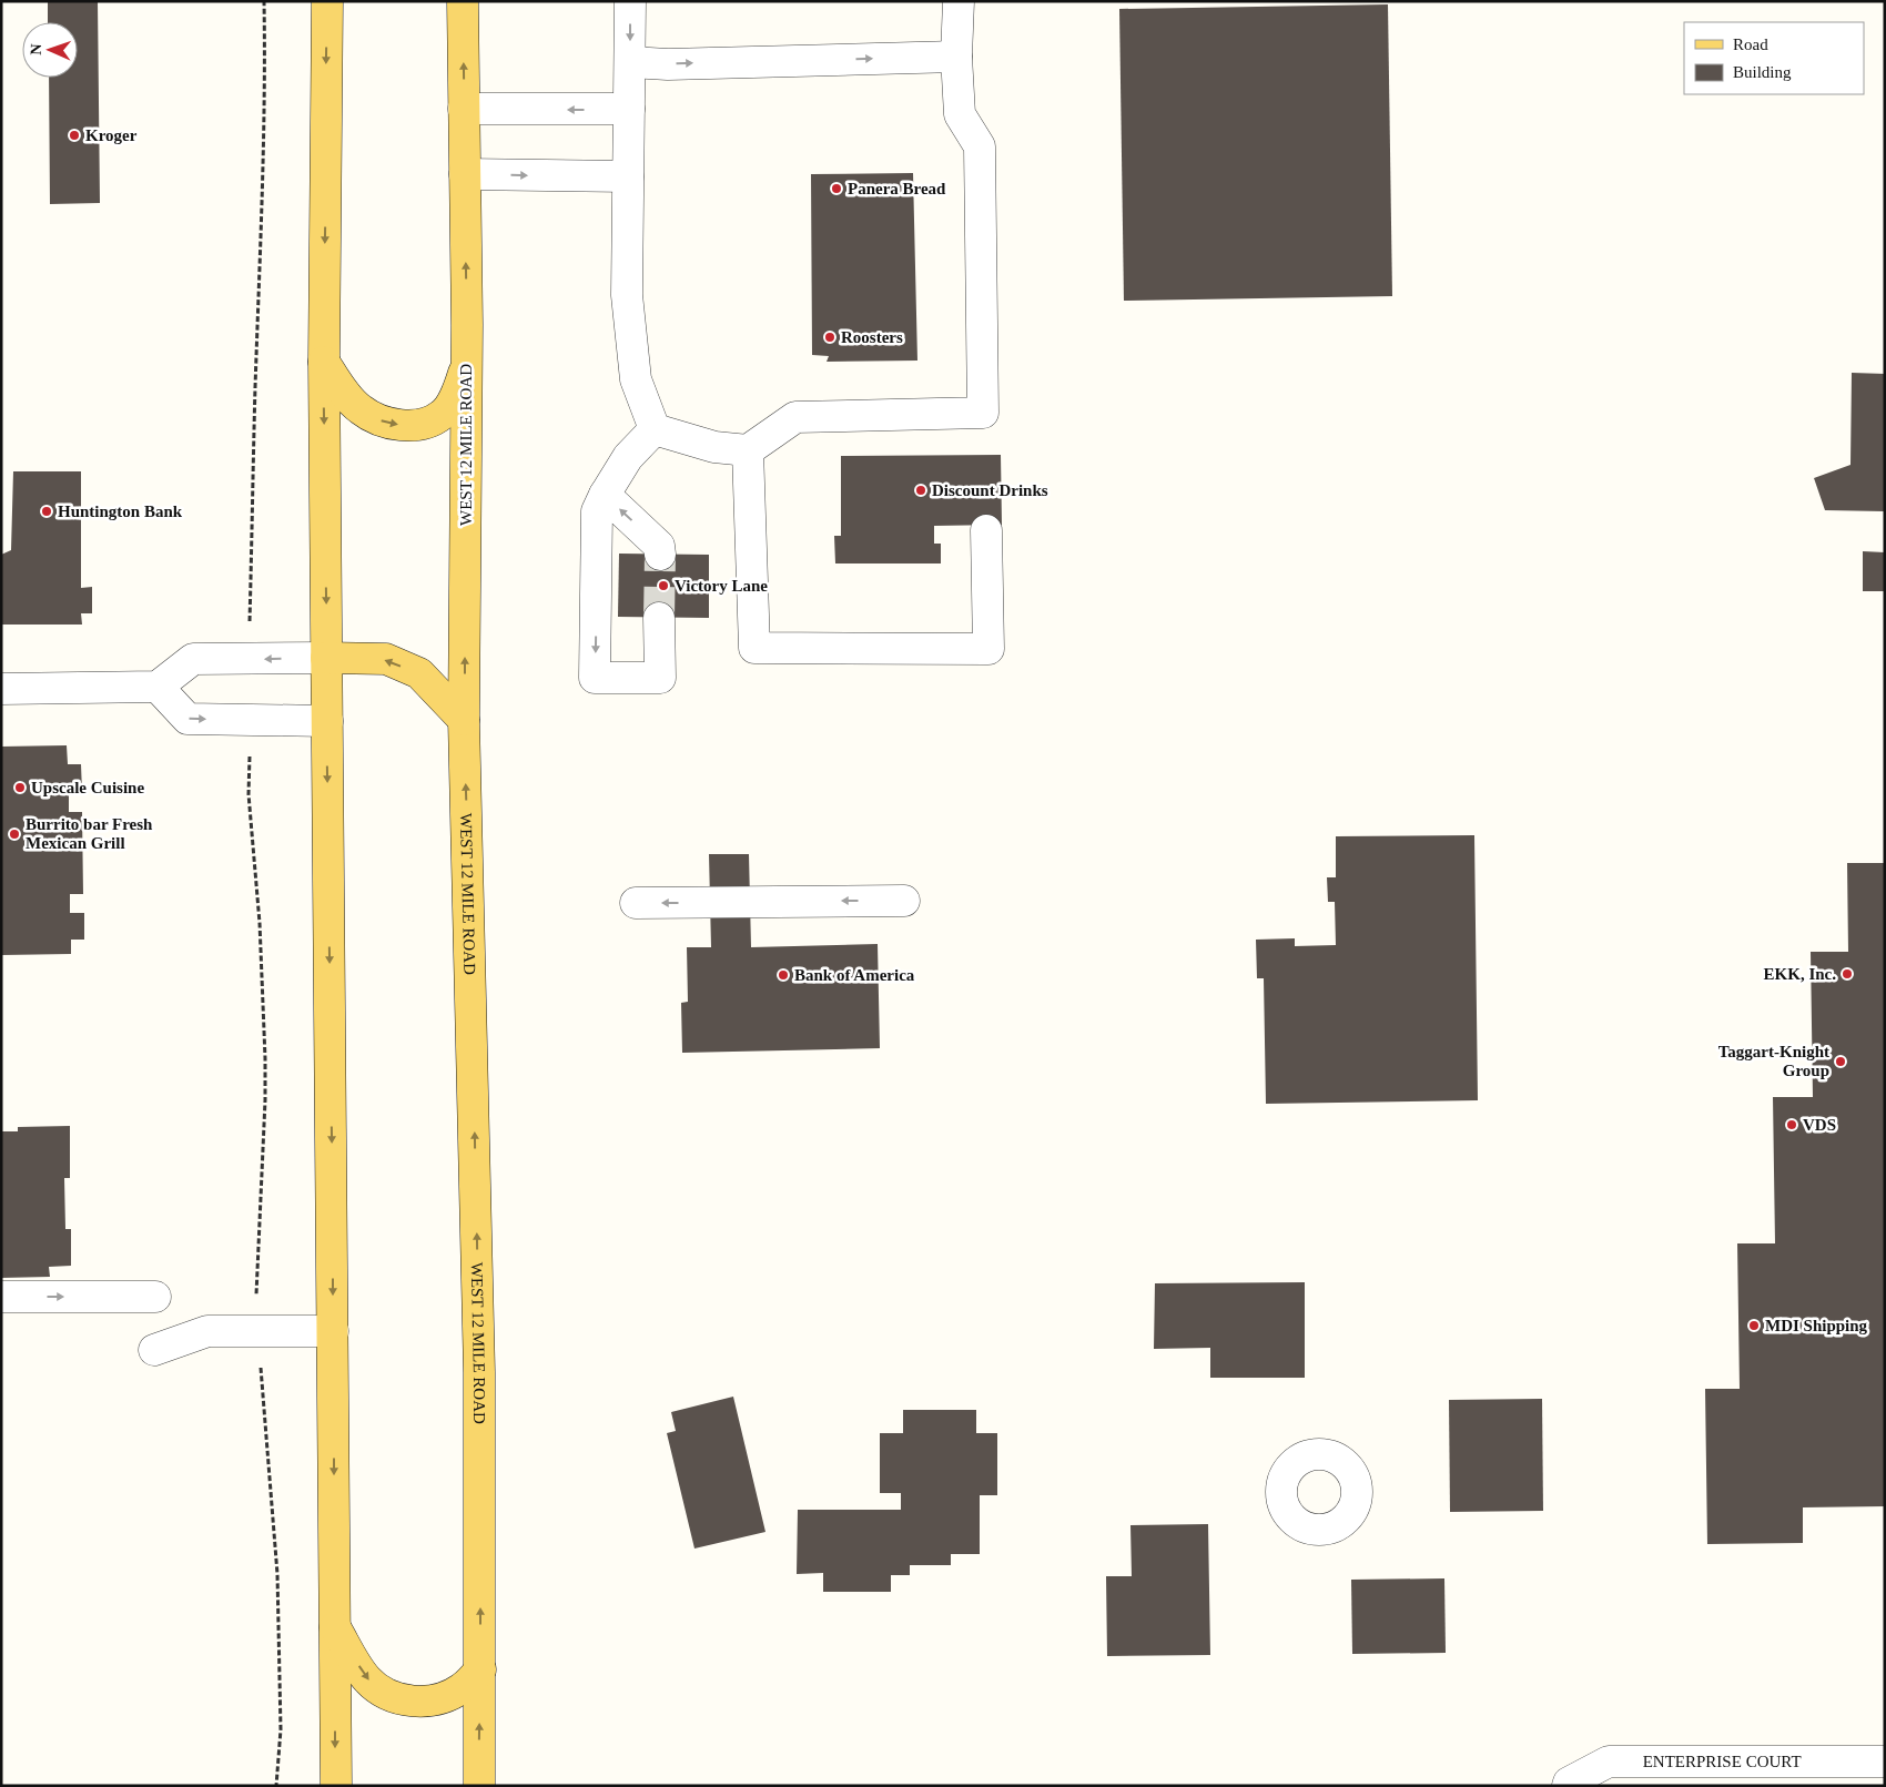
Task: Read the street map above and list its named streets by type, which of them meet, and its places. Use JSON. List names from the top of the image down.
{
  "streets": {
    "main road": ["WEST 12 MILE ROAD"],
    "street": ["ENTERPRISE COURT"]
  },
  "places": [
    "Kroger",
    "Panera Bread",
    "Roosters",
    "Discount Drinks",
    "Huntington Bank",
    "Victory Lane",
    "Upscale Cuisine",
    "Burrito bar Fresh Mexican Grill",
    "EKK, Inc.",
    "Bank of America",
    "Taggart-Knight Group",
    "VDS",
    "MDI Shipping"
  ],
  "legend": ["Road", "Building"],
  "north": "left"
}
